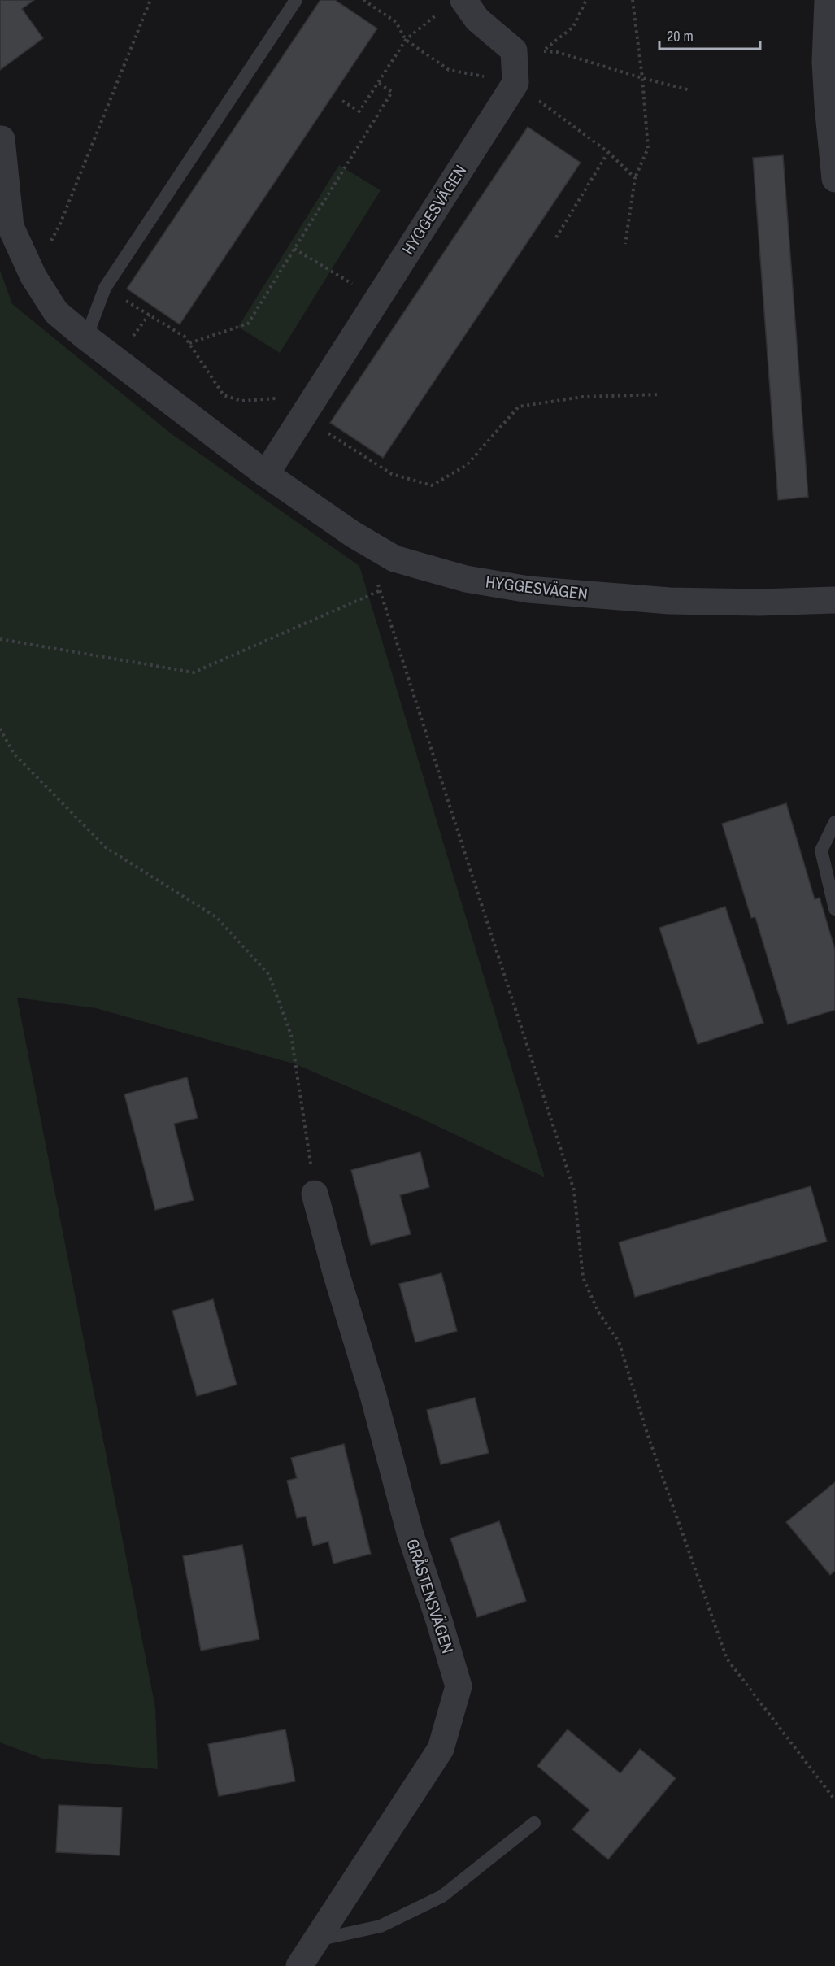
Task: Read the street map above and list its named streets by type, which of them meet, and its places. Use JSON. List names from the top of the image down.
{
  "streets": {
    "street": ["HYGGESVÄGEN", "GRÅSTENSVÄGEN"]
  },
  "scale_bar": "20 m"
}
